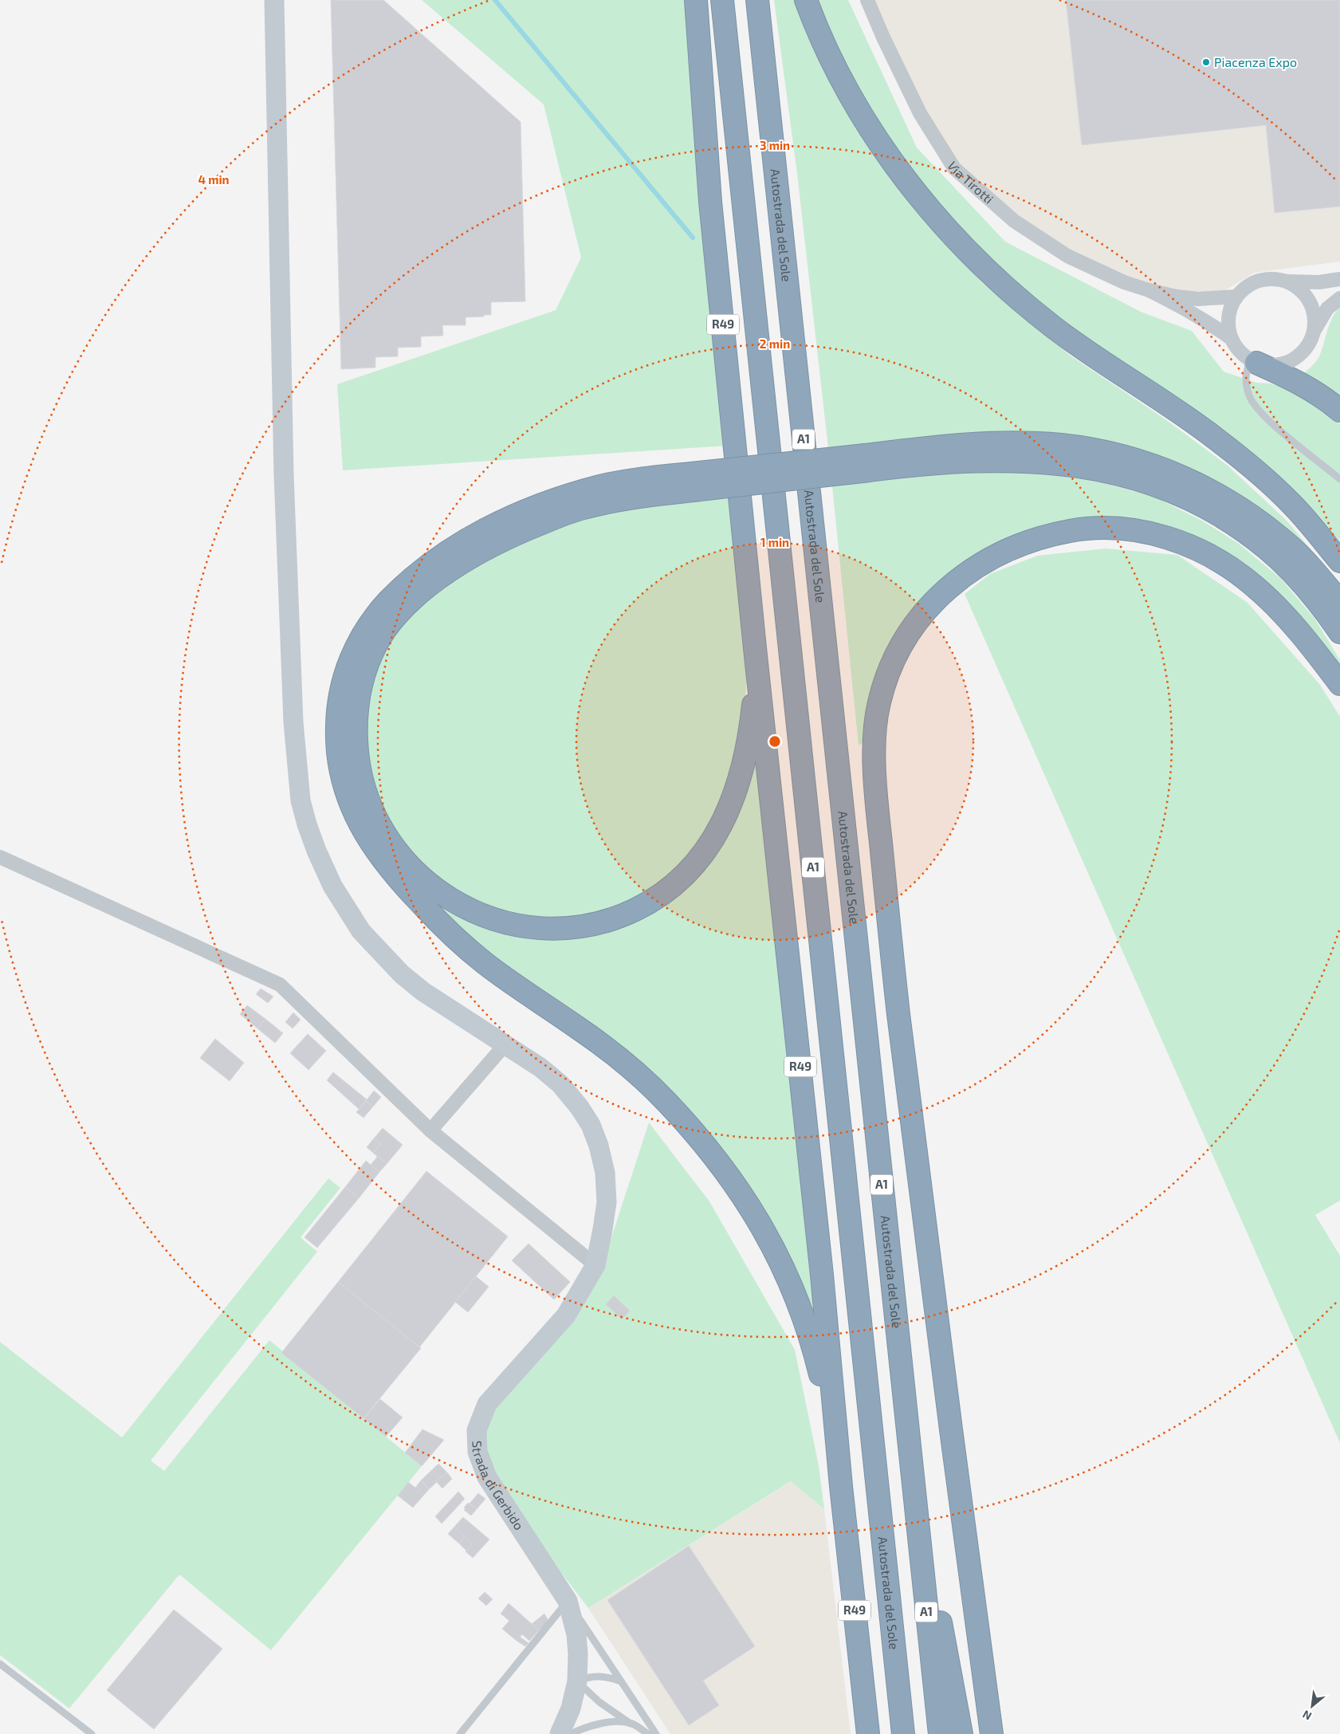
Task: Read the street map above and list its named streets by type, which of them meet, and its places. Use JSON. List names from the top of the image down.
{
  "streets": {
    "highway": ["Autostrada del Sole", "R49", "A1"],
    "street": ["Via Tirotti", "Strada di Gerbido"]
  },
  "places": ["Piacenza Expo"],
  "north": "bottom left",
  "rings": [
    "3 min",
    "4 min",
    "2 min",
    "1 min"
  ]
}
